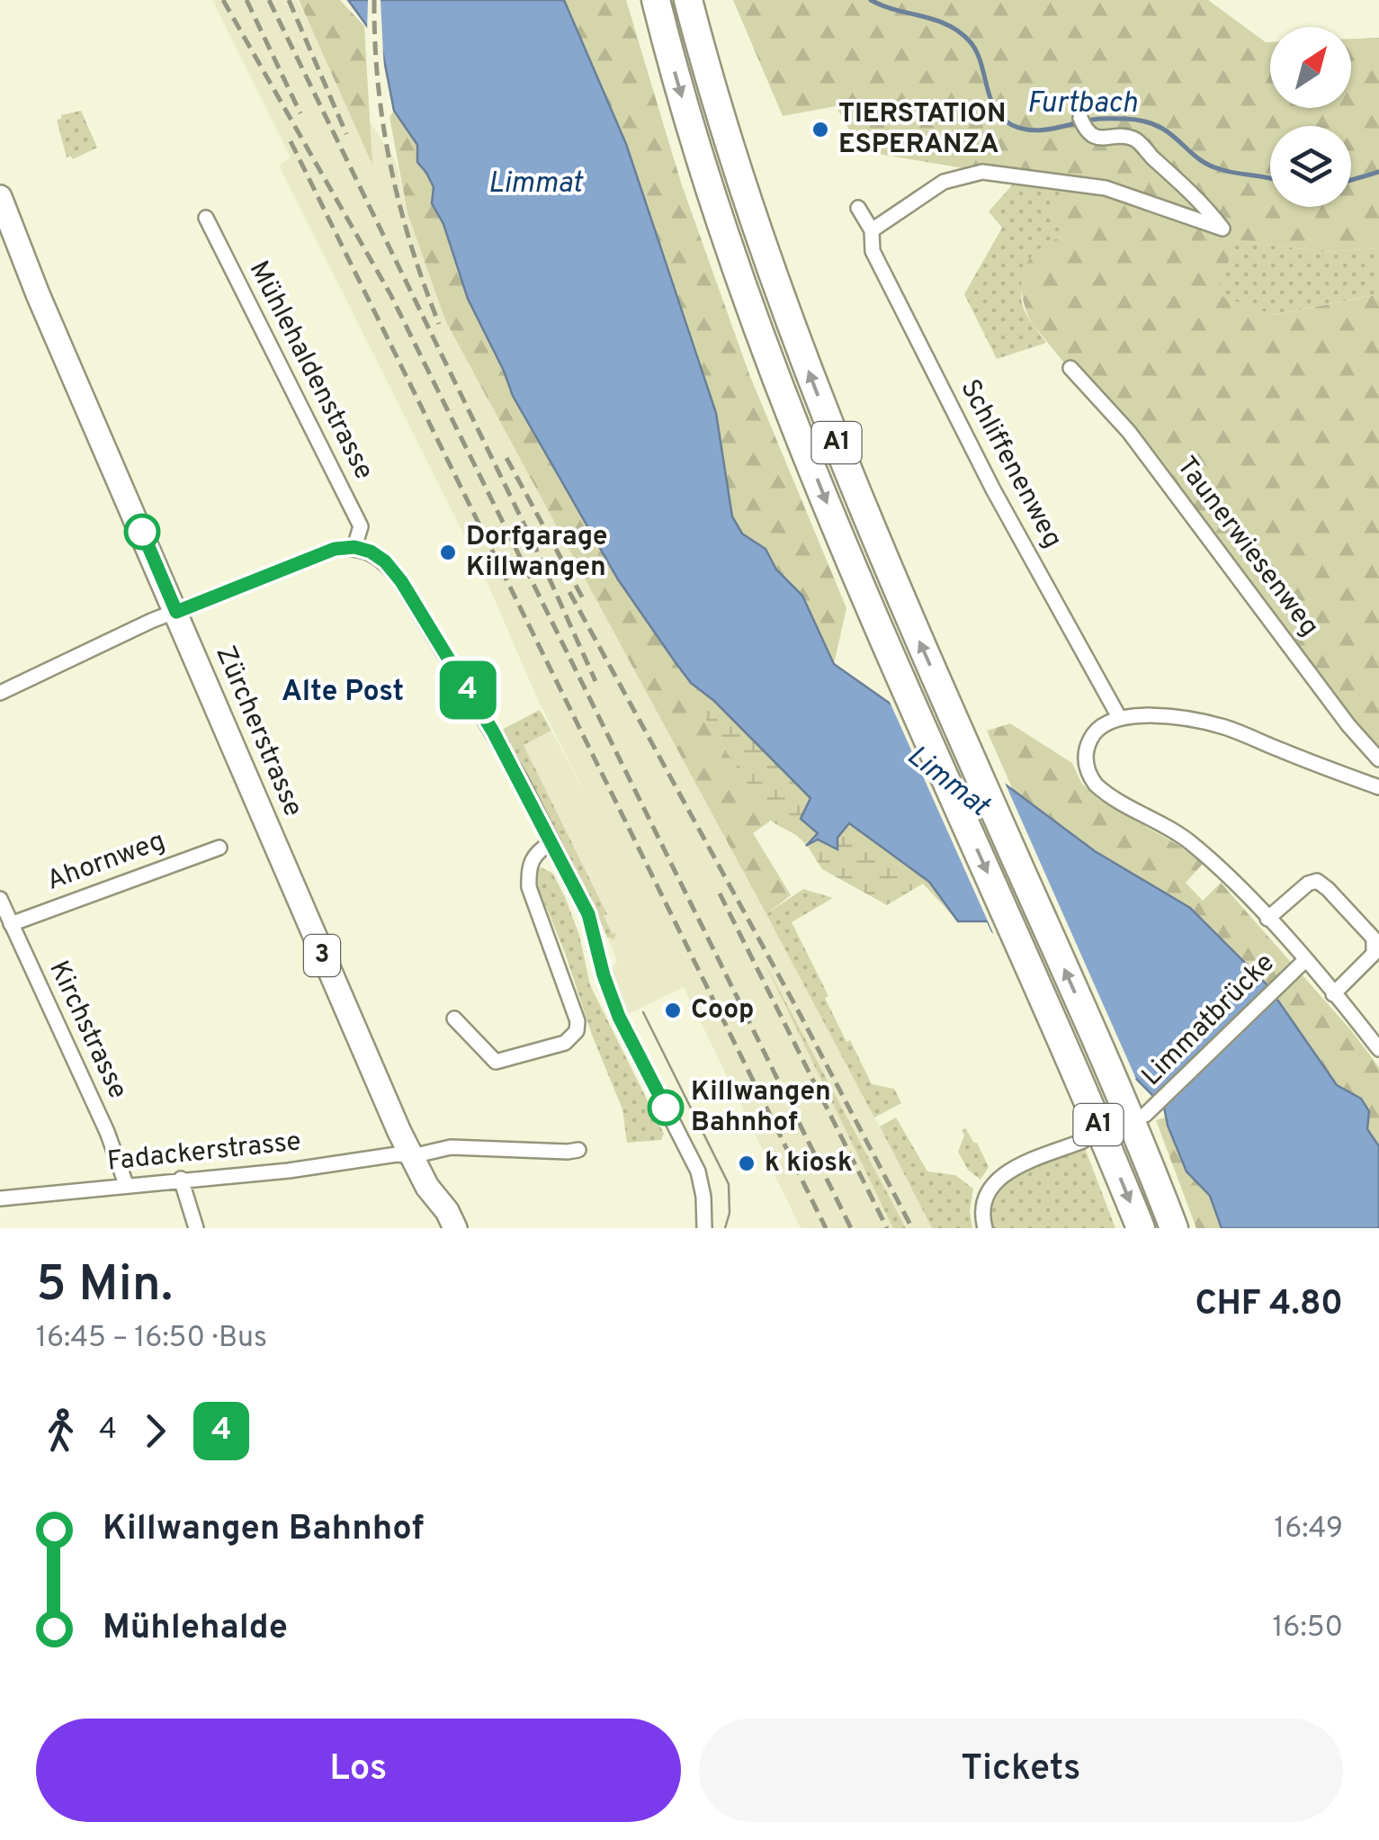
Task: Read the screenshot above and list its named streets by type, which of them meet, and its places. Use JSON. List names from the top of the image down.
{
  "streets": {
    "highway": ["A1"],
    "main road": ["Zürcherstrasse", "3"],
    "street": [
      "Mühlehaldenstrasse",
      "Schliffenenweg",
      "Taunerwiesenweg",
      "Ahornweg",
      "Limmatbrücke",
      "Kirchstrasse",
      "Fadackerstrasse"
    ]
  },
  "crossings": [
    ["Zürcherstrasse", "Fadackerstrasse"],
    ["Ahornweg", "Kirchstrasse"],
    ["Kirchstrasse", "Fadackerstrasse"]
  ],
  "districts": ["Alte Post"],
  "water": ["Furtbach", "Limmat"],
  "places": [
    "TIERSTATION ESPERANZA",
    "Dorfgarage Killwangen",
    "Coop",
    "Killwangen Bahnhof",
    "k kiosk"
  ],
  "lines": ["bus line 4"],
  "north": "top right",
  "page": {
    "on_map": "4",
    "heading": ["5 Min.", "16:45 – 16:50 · Bus", "CHF 4.80"],
    "legs": ["4", "4"],
    "list": [
      {
        "name": "Killwangen Bahnhof",
        "value": "16:49"
      },
      {
        "name": "Mühlehalde",
        "value": "16:50"
      }
    ],
    "buttons": ["Los", "Tickets"]
  }
}
